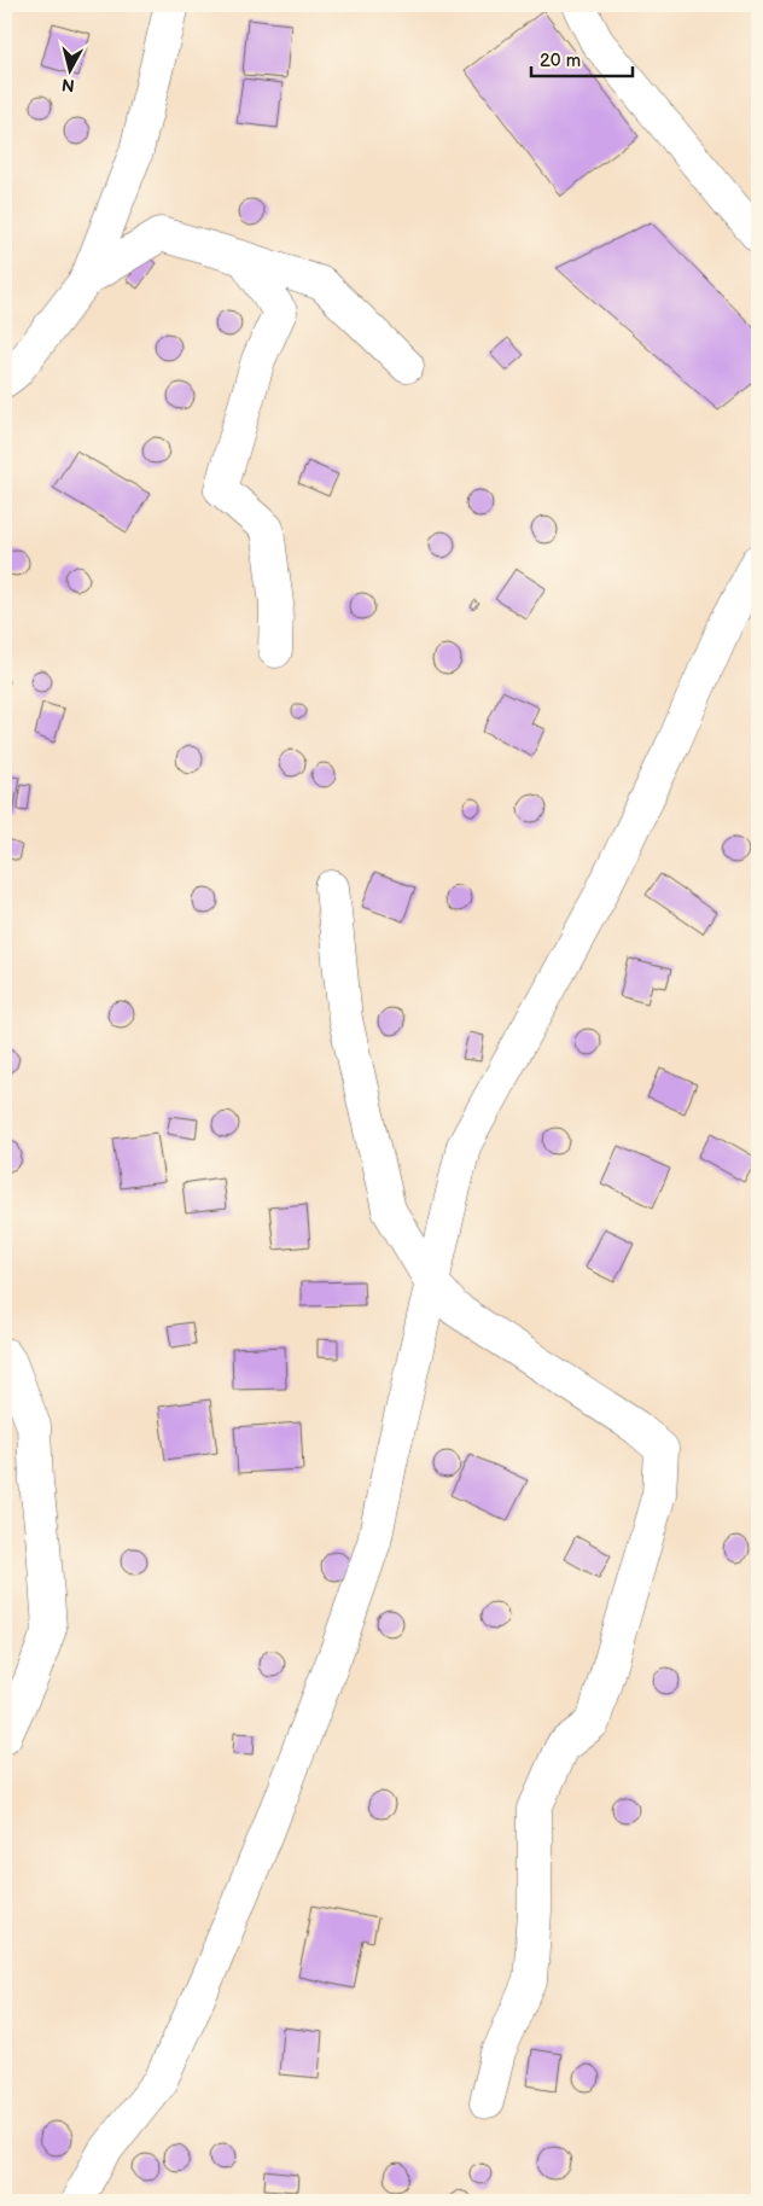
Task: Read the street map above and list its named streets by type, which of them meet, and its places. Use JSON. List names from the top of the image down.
{
  "scale_bar": "20 m",
  "north": "bottom"
}
